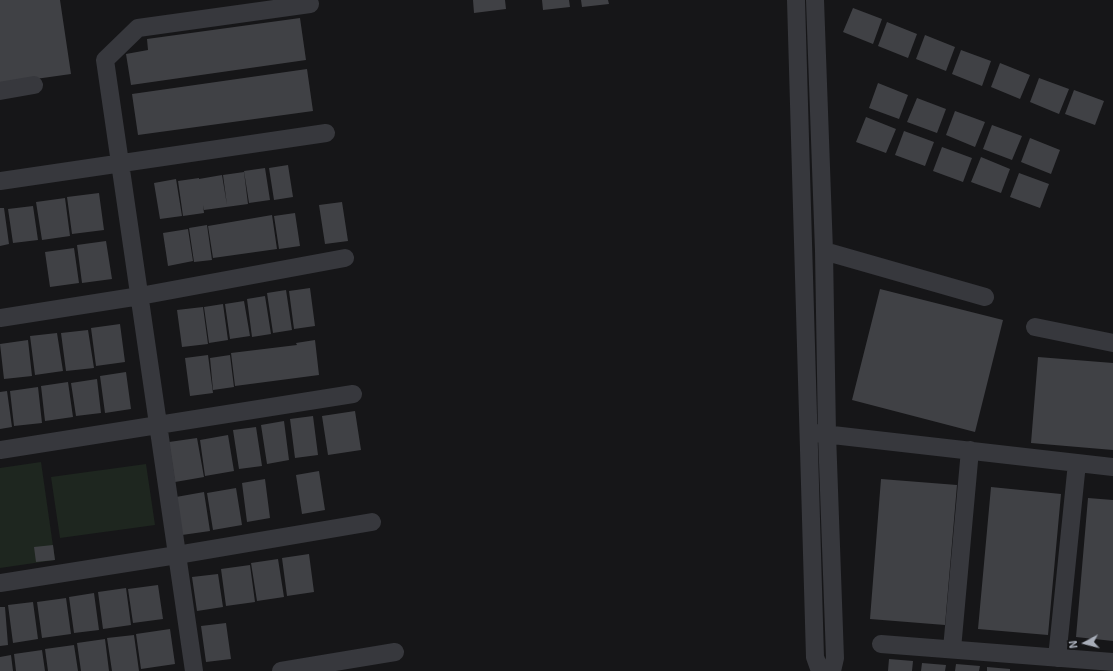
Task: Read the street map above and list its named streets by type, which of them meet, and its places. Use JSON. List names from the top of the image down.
{
  "north": "left"
}
